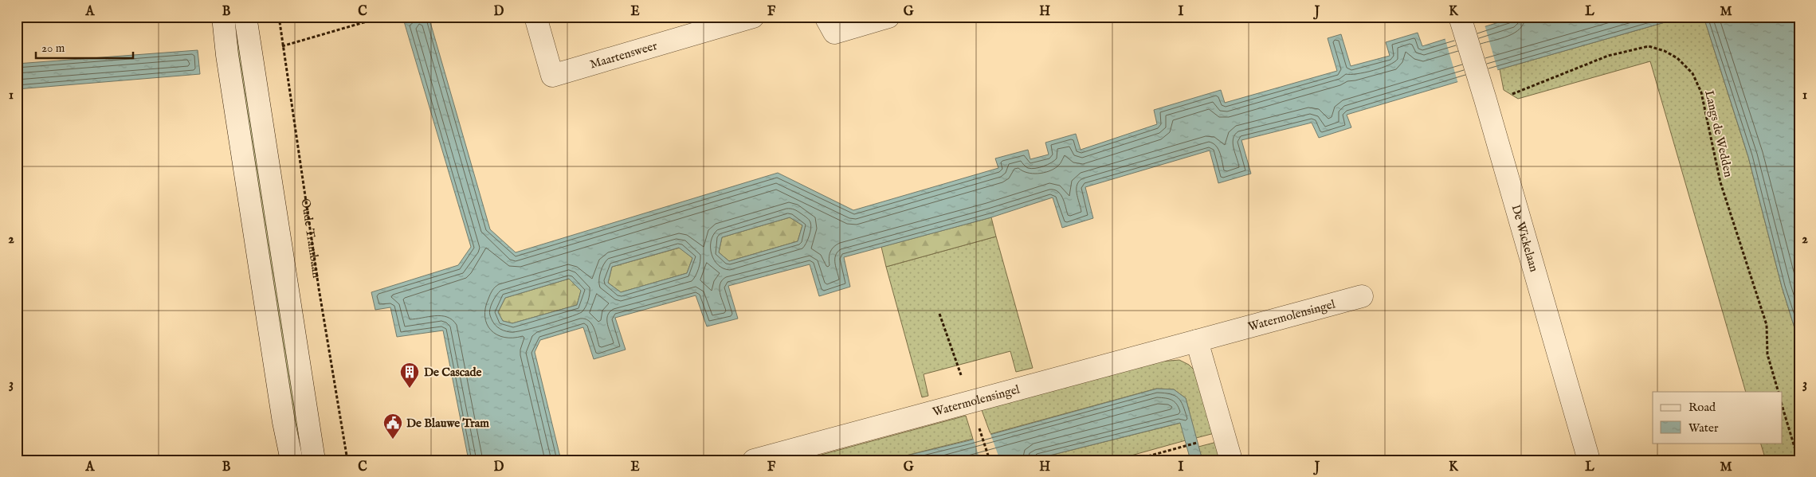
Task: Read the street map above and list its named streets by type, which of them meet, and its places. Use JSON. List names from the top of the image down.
{
  "streets": {
    "street": ["Maartensweer", "De Wickelaan", "Watermolensingel"],
    "path": ["Langs de Wedden", "Oude Trambaan"]
  },
  "crossings": [
    ["Langs de Wedden", "De Wickelaan"]
  ],
  "places": {
    "building": ["De Cascade"],
    "public building": ["De Blauwe Tram"]
  },
  "legend": ["Road", "Water"],
  "scale_bar": "20 m",
  "grid": {
    "columns": [
      "A",
      "B",
      "C",
      "D",
      "E",
      "F",
      "G",
      "H",
      "I",
      "J",
      "K",
      "L",
      "M"
    ],
    "rows": ["1", "2", "3"]
  }
}
